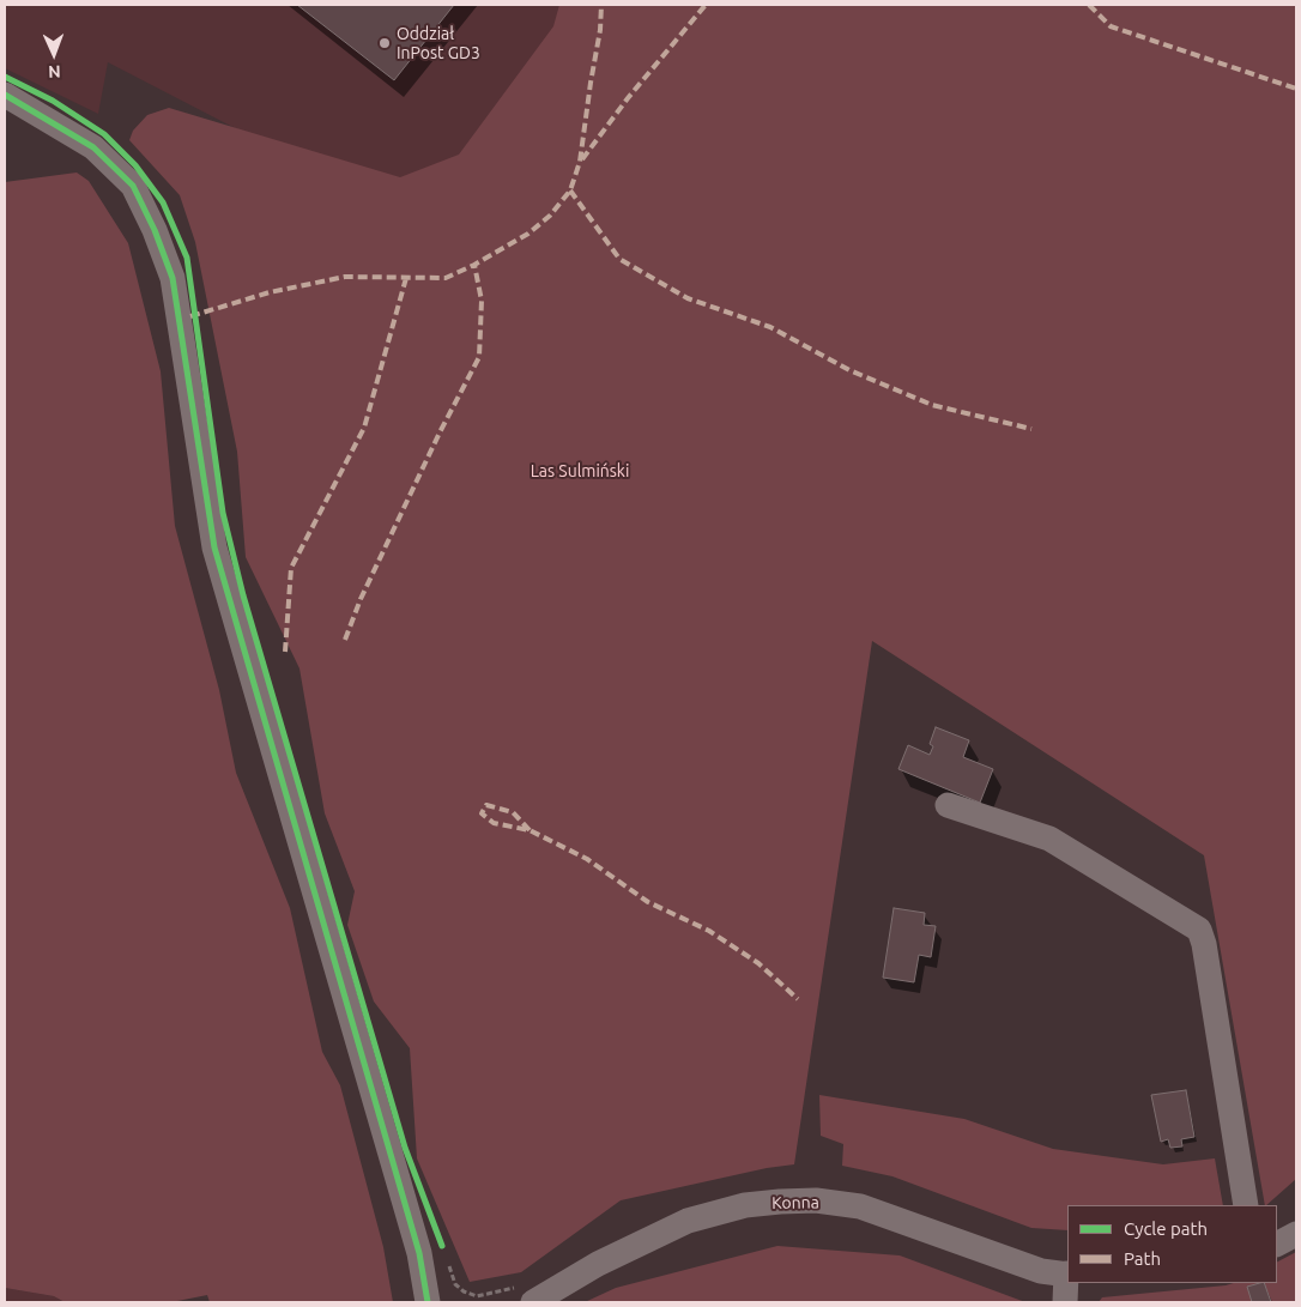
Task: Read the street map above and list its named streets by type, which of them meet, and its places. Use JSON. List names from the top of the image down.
{
  "streets": {
    "street": ["Konna"]
  },
  "parks": ["Las Sulmiński"],
  "places": ["Oddział InPost GD3"],
  "legend": ["Cycle path", "Path"],
  "north": "bottom"
}
